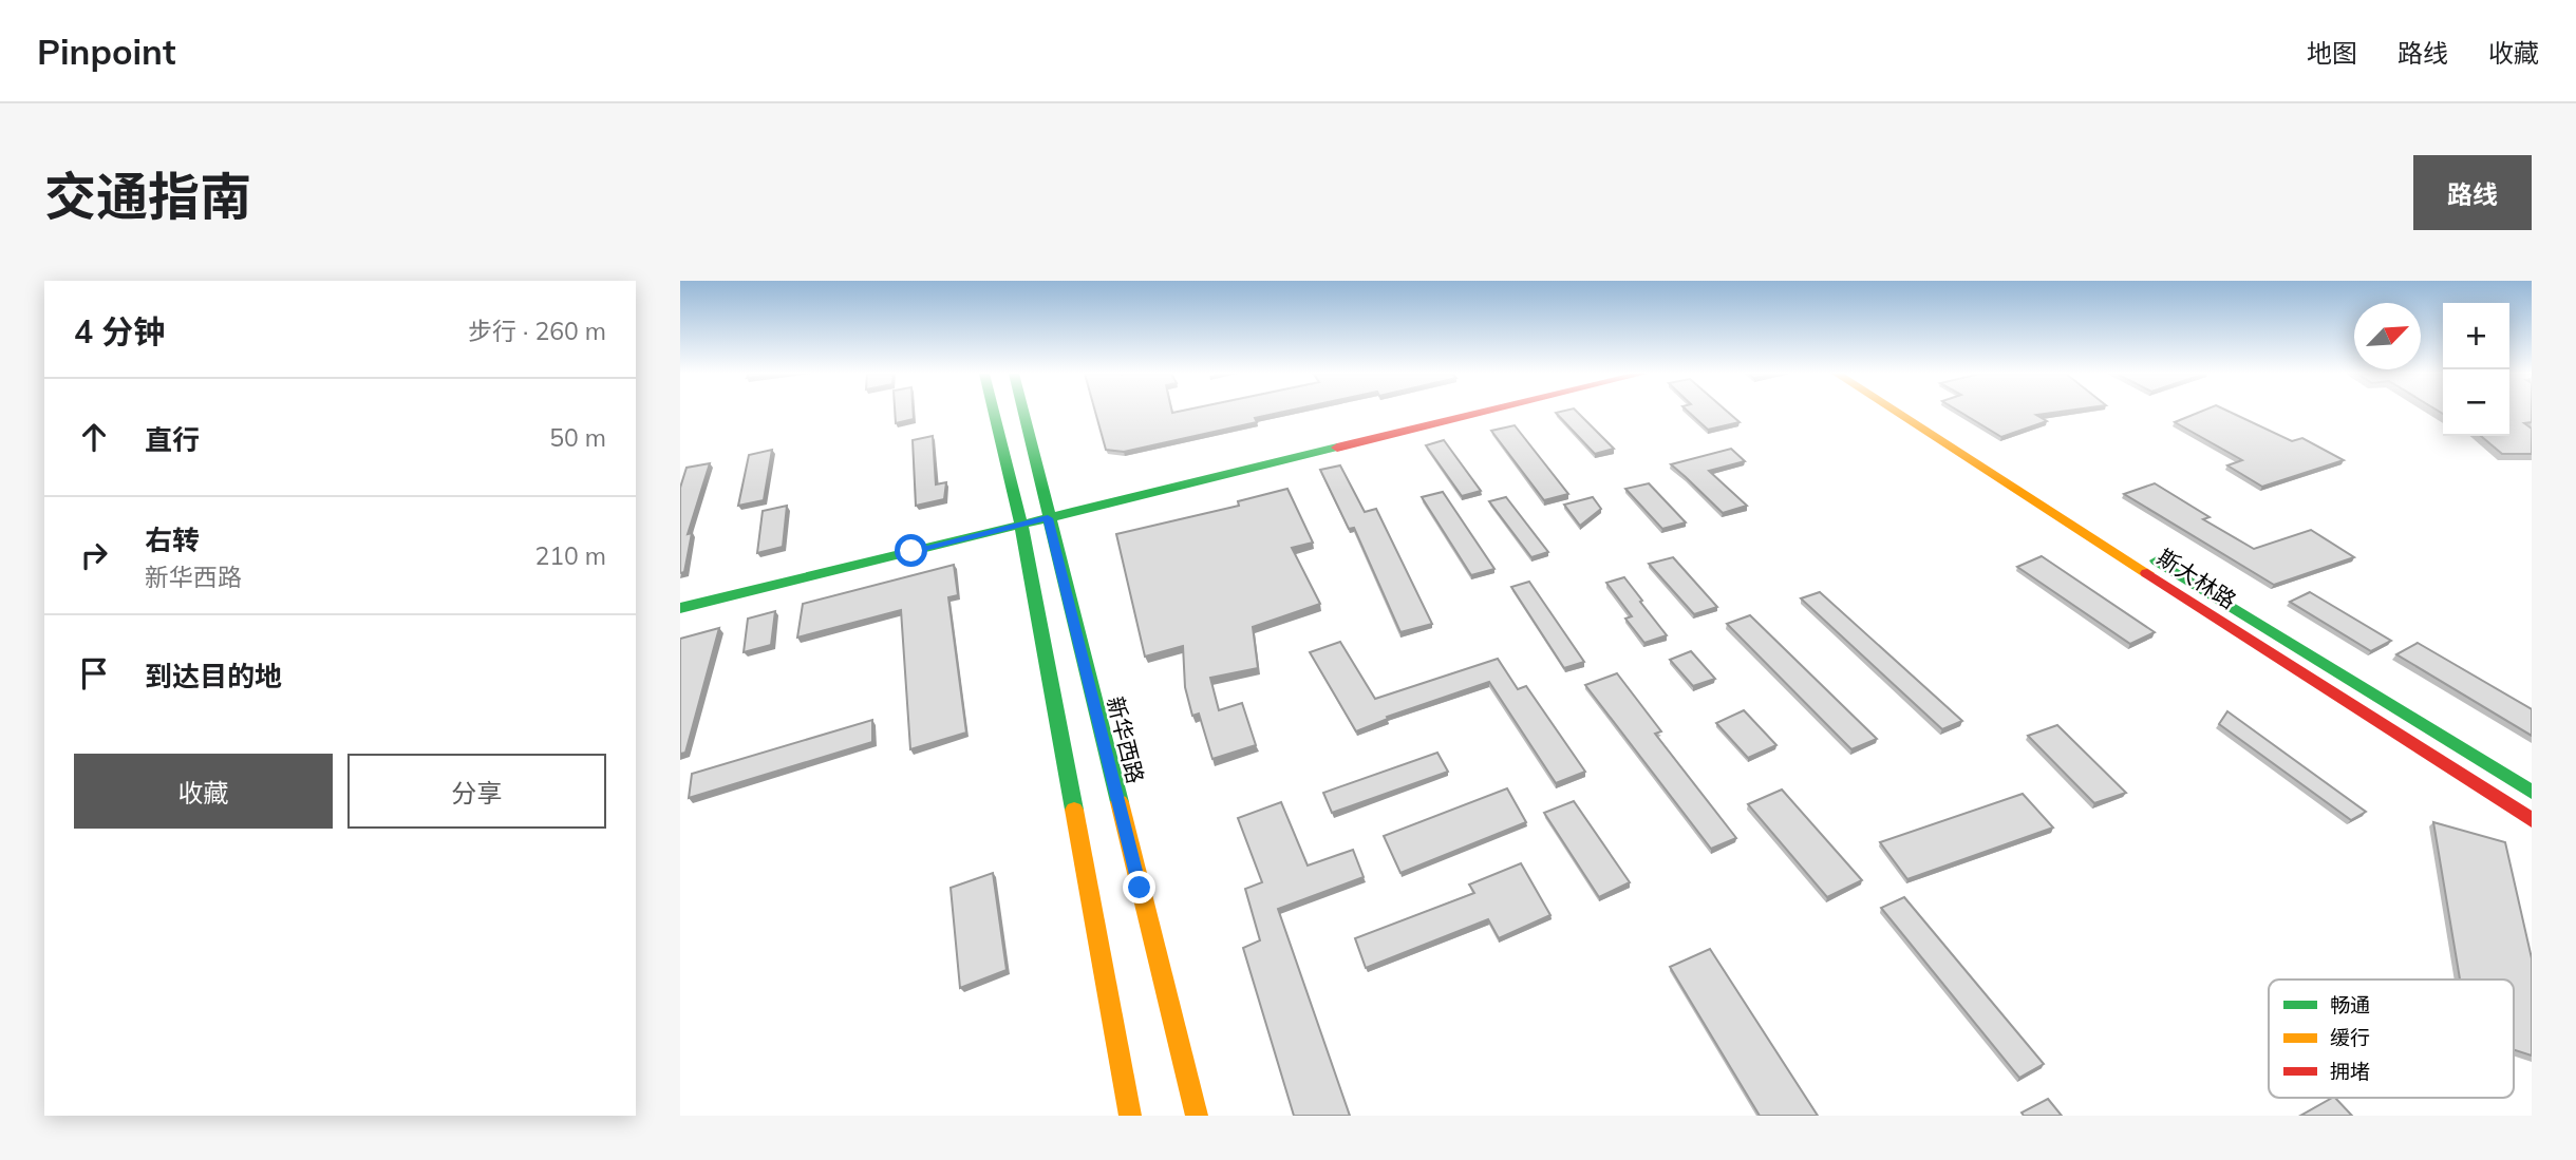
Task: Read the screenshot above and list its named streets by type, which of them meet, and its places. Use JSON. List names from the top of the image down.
{
  "streets": {
    "main road": ["斯大林路", "新华西路"]
  },
  "legend": ["畅通", "缓行", "拥堵"],
  "north": "top right",
  "page": {
    "header": "Pinpoint",
    "nav": ["地图", "路线", "收藏"],
    "title": "交通指南",
    "buttons": [
      "路线",
      ["收藏", "分享"]
    ],
    "heading": ["4 分钟", "步行 · 260 m"],
    "map_buttons": ["+", "−"],
    "list": [
      ["直行", "50 m"],
      ["右转", "新华西路", "210 m"],
      "到达目的地"
    ]
  }
}
